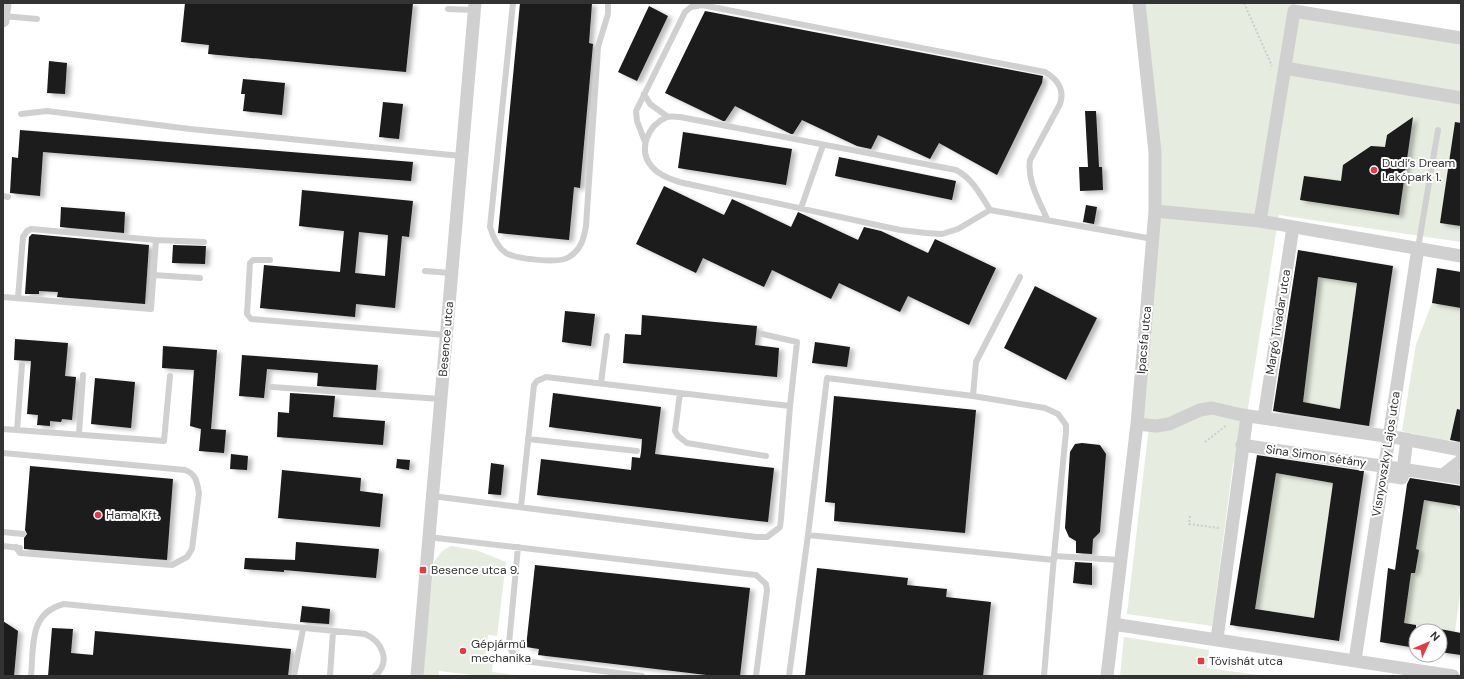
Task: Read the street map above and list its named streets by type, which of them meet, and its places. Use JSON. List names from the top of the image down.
{
  "streets": {
    "street": [
      "Margó Tivadar utca",
      "Besence utca",
      "Ipacsfa utca",
      "Visnyovszky Lajos utca",
      "Sina Simon sétány"
    ]
  },
  "crossings": [
    ["Visnyovszky Lajos utca", "Sina Simon sétány"]
  ],
  "places": {
    "other": ["Dudi’s Dream Lakópark 1.", "Hama Kft.", "Gépjármű mechanika"],
    "transit": ["Besence utca 9.", "Tövishát utca"]
  },
  "north": "top right"
}
